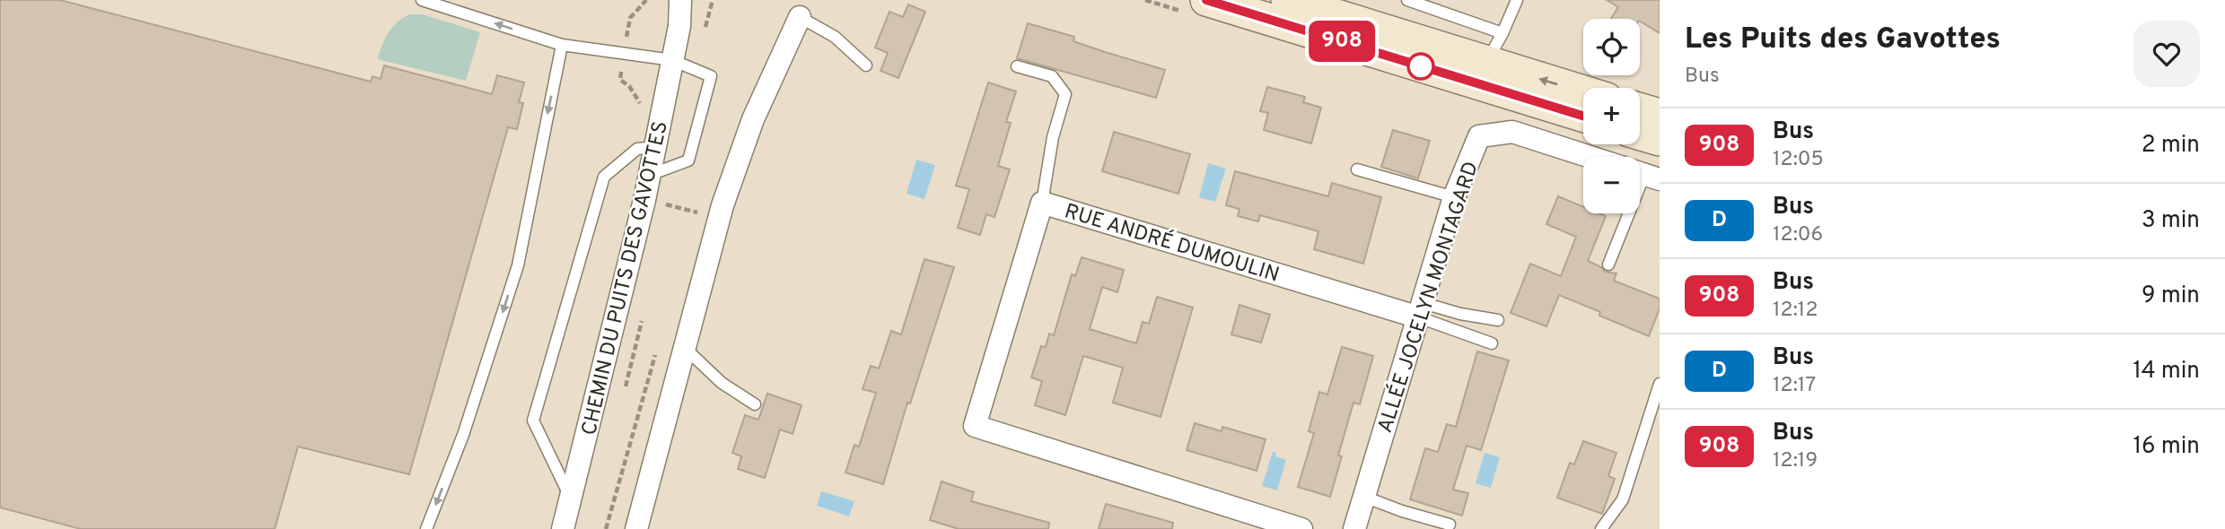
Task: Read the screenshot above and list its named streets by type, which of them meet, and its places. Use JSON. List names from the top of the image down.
{
  "streets": {
    "street": ["RUE ANDRÉ DUMOULIN", "CHEMIN DU PUITS DES GAVOTTES", "ALLÉE JOCELYN MONTAGARD"]
  },
  "crossings": [
    ["RUE ANDRÉ DUMOULIN", "ALLÉE JOCELYN MONTAGARD"]
  ],
  "lines": ["bus line 908"],
  "page": {
    "on_map": "908",
    "heading": ["Les Puits des Gavottes", "Bus"],
    "map_buttons": ["+", "−"],
    "list": [
      {
        "mark": "908",
        "name": "Bus",
        "note": "12:05",
        "value": "2 min"
      },
      {
        "mark": "D",
        "name": "Bus",
        "note": "12:06",
        "value": "3 min"
      },
      {
        "mark": "908",
        "name": "Bus",
        "note": "12:12",
        "value": "9 min"
      },
      {
        "mark": "D",
        "name": "Bus",
        "note": "12:17",
        "value": "14 min"
      },
      {
        "mark": "908",
        "name": "Bus",
        "note": "12:19",
        "value": "16 min"
      }
    ]
  }
}
